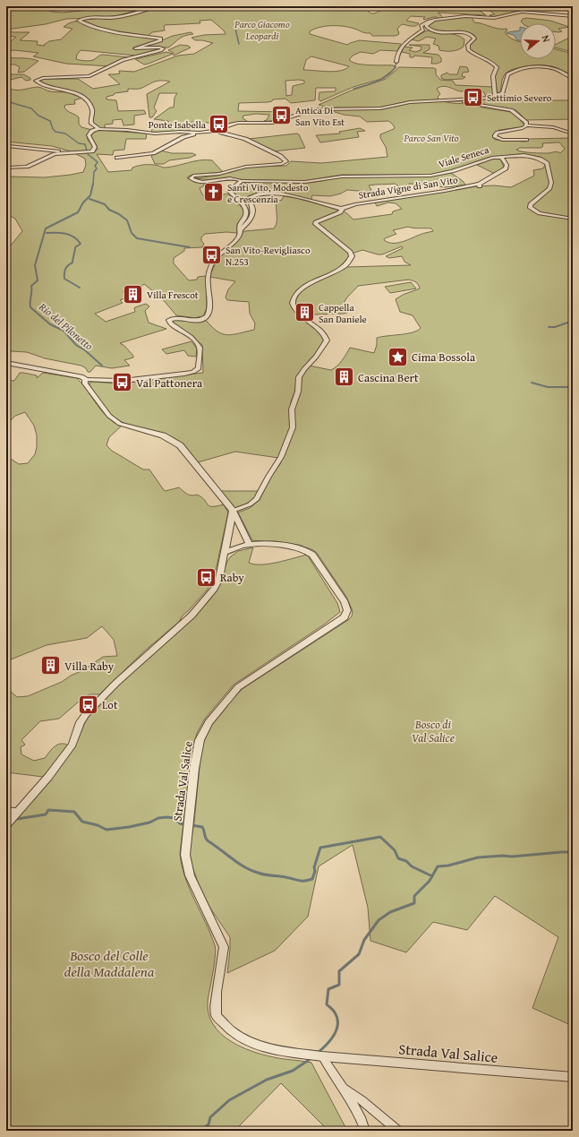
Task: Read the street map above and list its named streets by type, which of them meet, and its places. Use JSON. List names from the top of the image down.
{
  "streets": {
    "street": ["Viale Seneca", "Strada Vigne di San Vito", "Strada Val Salice"]
  },
  "crossings": [
    ["Viale Seneca", "Strada Vigne di San Vito"]
  ],
  "water": ["Rio del Pilonetto"],
  "parks": [
    "Parco Giacomo Leopardi",
    "Parco San Vito",
    "Bosco di Val Salice",
    "Bosco del Colle della Maddalena"
  ],
  "places": {
    "bus stop": [
      "Settimio Severo",
      "Antica Di San Vito Est",
      "Ponte Isabella",
      "San Vito-Revigliasco N.253",
      "Val Pattonera",
      "Raby",
      "Lot"
    ],
    "church": ["Santi Vito, Modesto e Crescenzia"],
    "building": [
      "Villa Frescot",
      "Cappella San Daniele",
      "Cascina Bert",
      "Villa Raby"
    ],
    "place": ["Cima Bossola"]
  },
  "north": "right"
}
